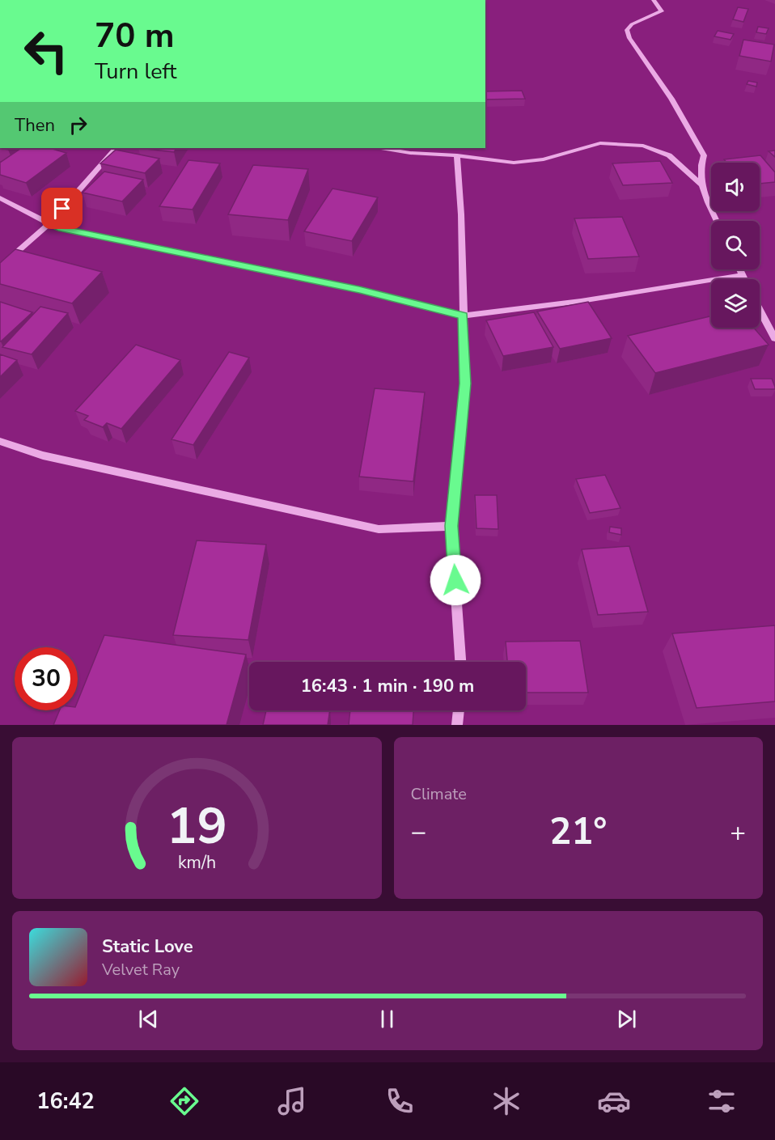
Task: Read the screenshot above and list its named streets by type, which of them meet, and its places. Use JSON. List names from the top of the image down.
{
  "page": {
    "turn": ["70 m", "Turn left"],
    "then": "Then",
    "limit": "30",
    "trip": "16:43 · 1 min · 190 m",
    "tile": "Climate",
    "heat": ["−", "21°", "+"],
    "song": ["Static Love", "Velvet Ray"],
    "tabs": "16:42",
    "gauge": ["19", "km/h"]
  }
}
